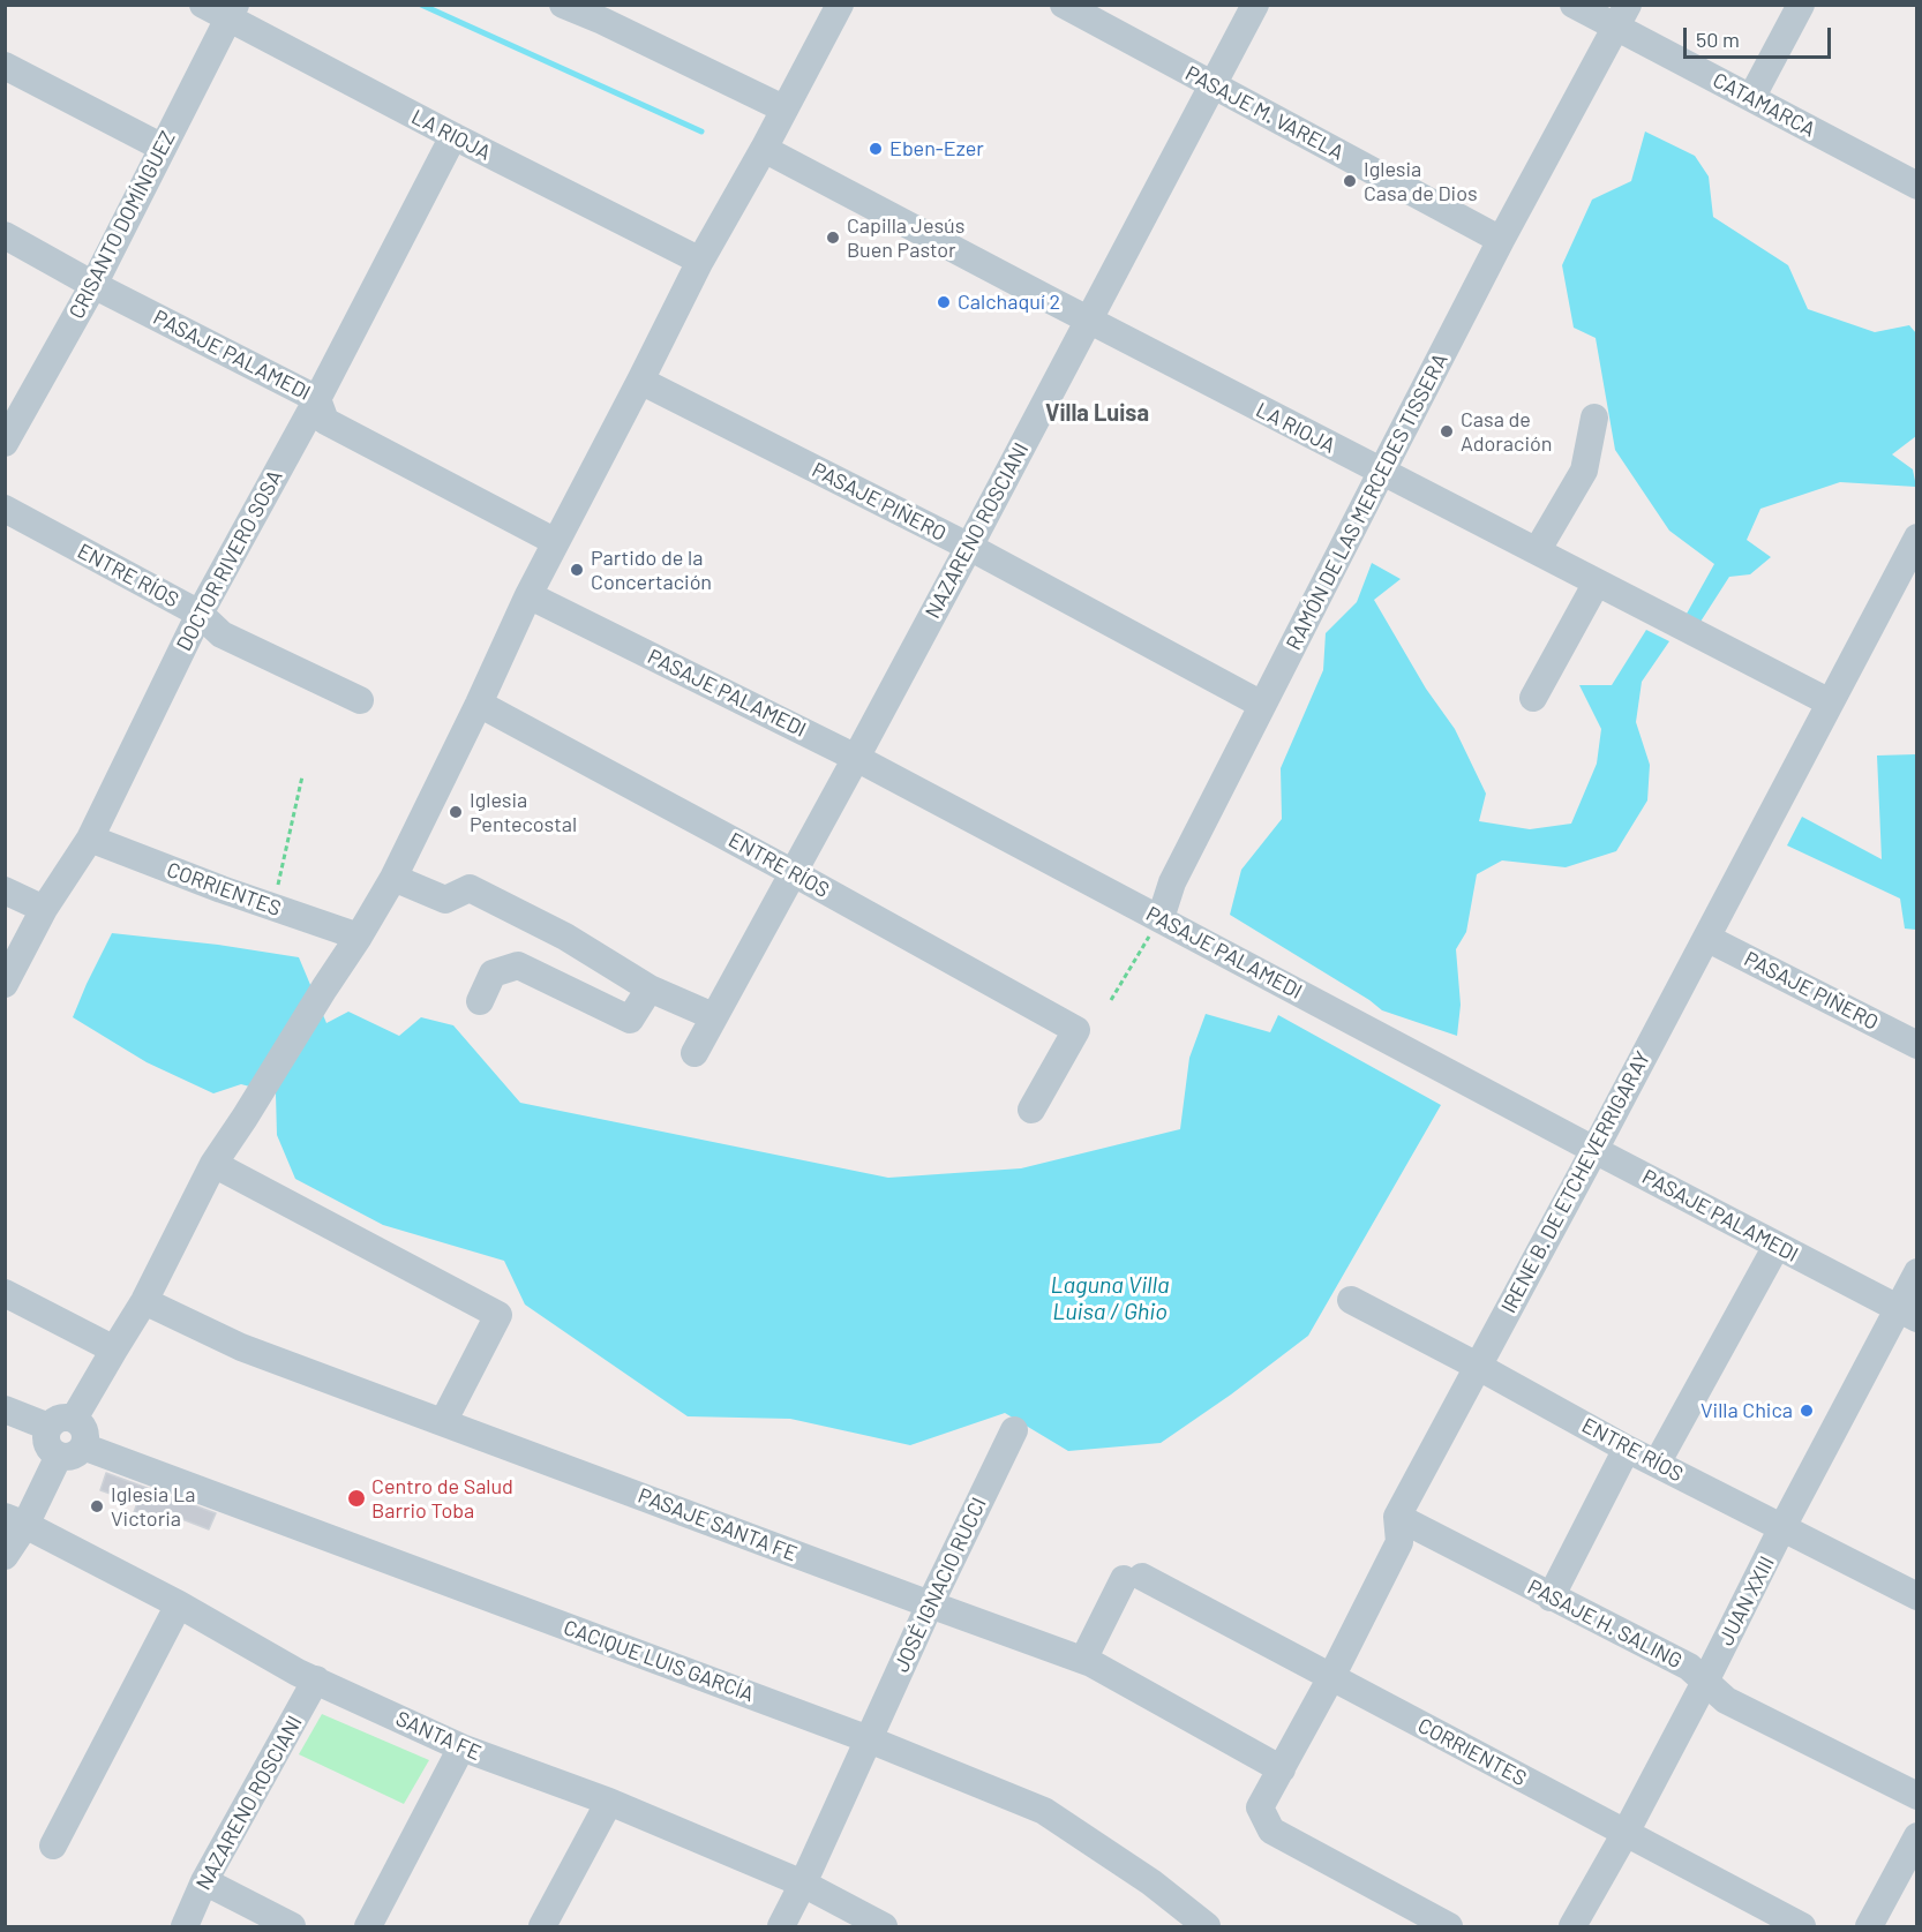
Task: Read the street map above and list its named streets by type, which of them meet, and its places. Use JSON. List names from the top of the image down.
{
  "streets": {
    "street": [
      "CATAMARCA",
      "PASAJE M. VARELA",
      "LA RIOJA",
      "CRISANTO DOMÍNGUEZ",
      "PASAJE PALAMEDI",
      "PASAJE PIÑERO",
      "RAMÓN DE LAS MERCEDES TISSERA",
      "NAZARENO ROSCIANI",
      "DOCTOR RIVERO SOSA",
      "ENTRE RÍOS",
      "CORRIENTES",
      "IRENE B. DE ETCHEVERRIGARAY",
      "PASAJE SANTA FE",
      "JOSÉ IGNACIO RUCCI",
      "JUAN XXIII",
      "PASAJE H. SALING",
      "CACIQUE LUIS GARCÍA",
      "SANTA FE"
    ]
  },
  "crossings": [
    ["CATAMARCA", "RAMÓN DE LAS MERCEDES TISSERA"],
    ["PASAJE M. VARELA", "RAMÓN DE LAS MERCEDES TISSERA"],
    ["PASAJE M. VARELA", "NAZARENO ROSCIANI"],
    ["LA RIOJA", "CRISANTO DOMÍNGUEZ"],
    ["LA RIOJA", "RAMÓN DE LAS MERCEDES TISSERA"],
    ["LA RIOJA", "NAZARENO ROSCIANI"],
    ["LA RIOJA", "DOCTOR RIVERO SOSA"],
    ["LA RIOJA", "IRENE B. DE ETCHEVERRIGARAY"],
    ["CRISANTO DOMÍNGUEZ", "PASAJE PALAMEDI"],
    ["PASAJE PALAMEDI", "RAMÓN DE LAS MERCEDES TISSERA"],
    ["PASAJE PALAMEDI", "NAZARENO ROSCIANI"],
    ["PASAJE PALAMEDI", "DOCTOR RIVERO SOSA"],
    ["PASAJE PALAMEDI", "IRENE B. DE ETCHEVERRIGARAY"],
    ["PASAJE PALAMEDI", "JUAN XXIII"],
    ["PASAJE PIÑERO", "RAMÓN DE LAS MERCEDES TISSERA"],
    ["PASAJE PIÑERO", "NAZARENO ROSCIANI"],
    ["PASAJE PIÑERO", "IRENE B. DE ETCHEVERRIGARAY"],
    ["NAZARENO ROSCIANI", "ENTRE RÍOS"],
    ["NAZARENO ROSCIANI", "SANTA FE"],
    ["DOCTOR RIVERO SOSA", "ENTRE RÍOS"],
    ["DOCTOR RIVERO SOSA", "CORRIENTES"],
    ["ENTRE RÍOS", "IRENE B. DE ETCHEVERRIGARAY"],
    ["ENTRE RÍOS", "JUAN XXIII"],
    ["CORRIENTES", "IRENE B. DE ETCHEVERRIGARAY"],
    ["CORRIENTES", "PASAJE SANTA FE"],
    ["CORRIENTES", "JUAN XXIII"],
    ["IRENE B. DE ETCHEVERRIGARAY", "PASAJE SANTA FE"],
    ["IRENE B. DE ETCHEVERRIGARAY", "PASAJE H. SALING"],
    ["PASAJE SANTA FE", "JOSÉ IGNACIO RUCCI"],
    ["JOSÉ IGNACIO RUCCI", "CACIQUE LUIS GARCÍA"],
    ["JUAN XXIII", "PASAJE H. SALING"]
  ],
  "districts": ["Villa Luisa"],
  "water": ["Laguna Villa Luisa / Ghio"],
  "places": [
    "Eben-Ezer",
    "Iglesia Casa de Dios",
    "Capilla Jesús Buen Pastor",
    "Calchaquí 2",
    "Casa de Adoración",
    "Partido de la Concertación",
    "Iglesia Pentecostal",
    "Villa Chica",
    "Centro de Salud Barrio Toba",
    "Iglesia La Victoria"
  ],
  "scale_bar": "50 m"
}
